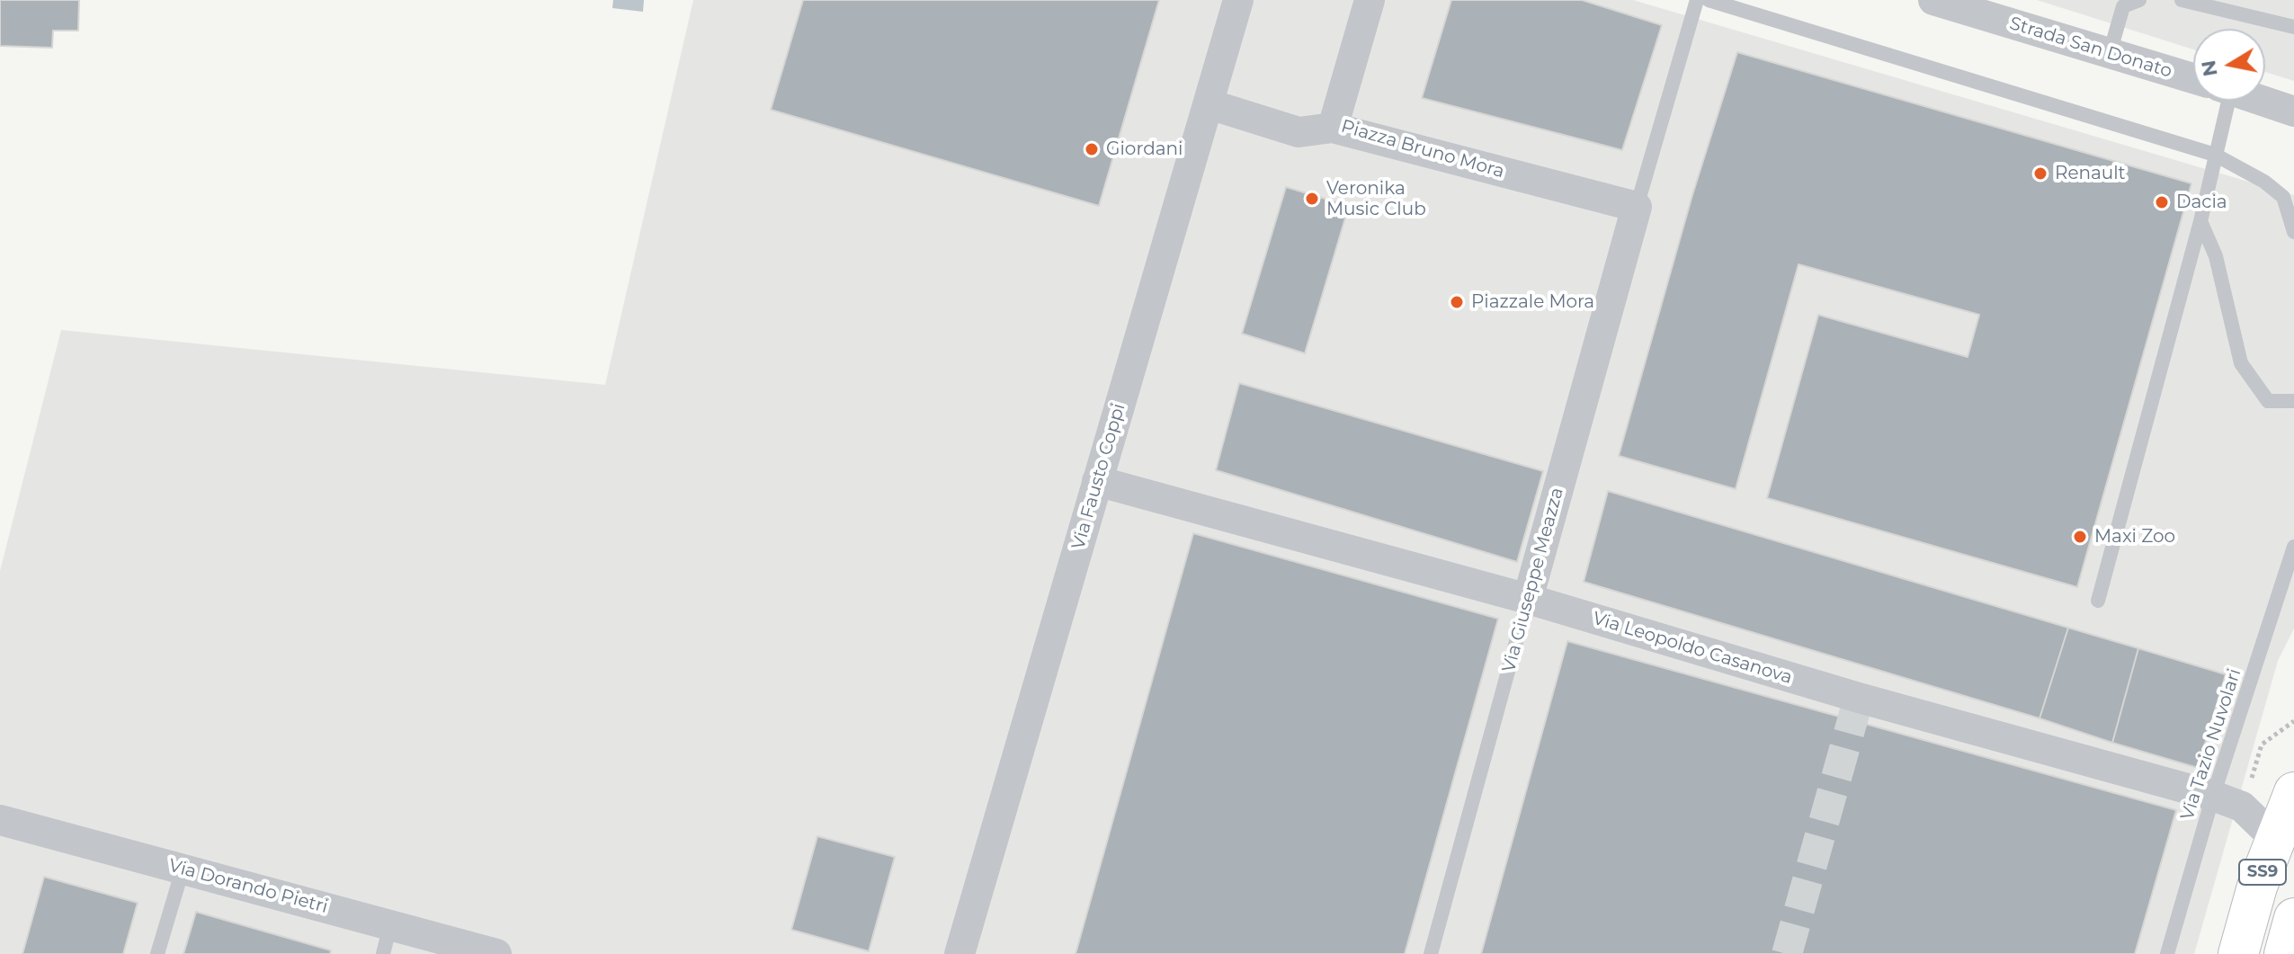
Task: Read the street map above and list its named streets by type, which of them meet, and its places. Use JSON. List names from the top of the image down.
{
  "streets": {
    "main road": ["SS9"],
    "street": [
      "Strada San Donato",
      "Piazza Bruno Mora",
      "Via Fausto Coppi",
      "Via Giuseppe Meazza",
      "Via Leopoldo Casanova",
      "Via Dorando Pietri"
    ],
    "lane": ["Via Tazio Nuvolari"]
  },
  "crossings": [
    ["Piazza Bruno Mora", "Via Giuseppe Meazza"],
    ["Via Fausto Coppi", "Via Leopoldo Casanova"],
    ["Via Giuseppe Meazza", "Via Leopoldo Casanova"],
    ["Via Leopoldo Casanova", "Via Tazio Nuvolari"],
    ["Via Leopoldo Casanova", "SS9"]
  ],
  "places": [
    "Giordani",
    "Renault",
    "Veronika Music Club",
    "Dacia",
    "Piazzale Mora",
    "Maxi Zoo"
  ],
  "north": "left"
}
